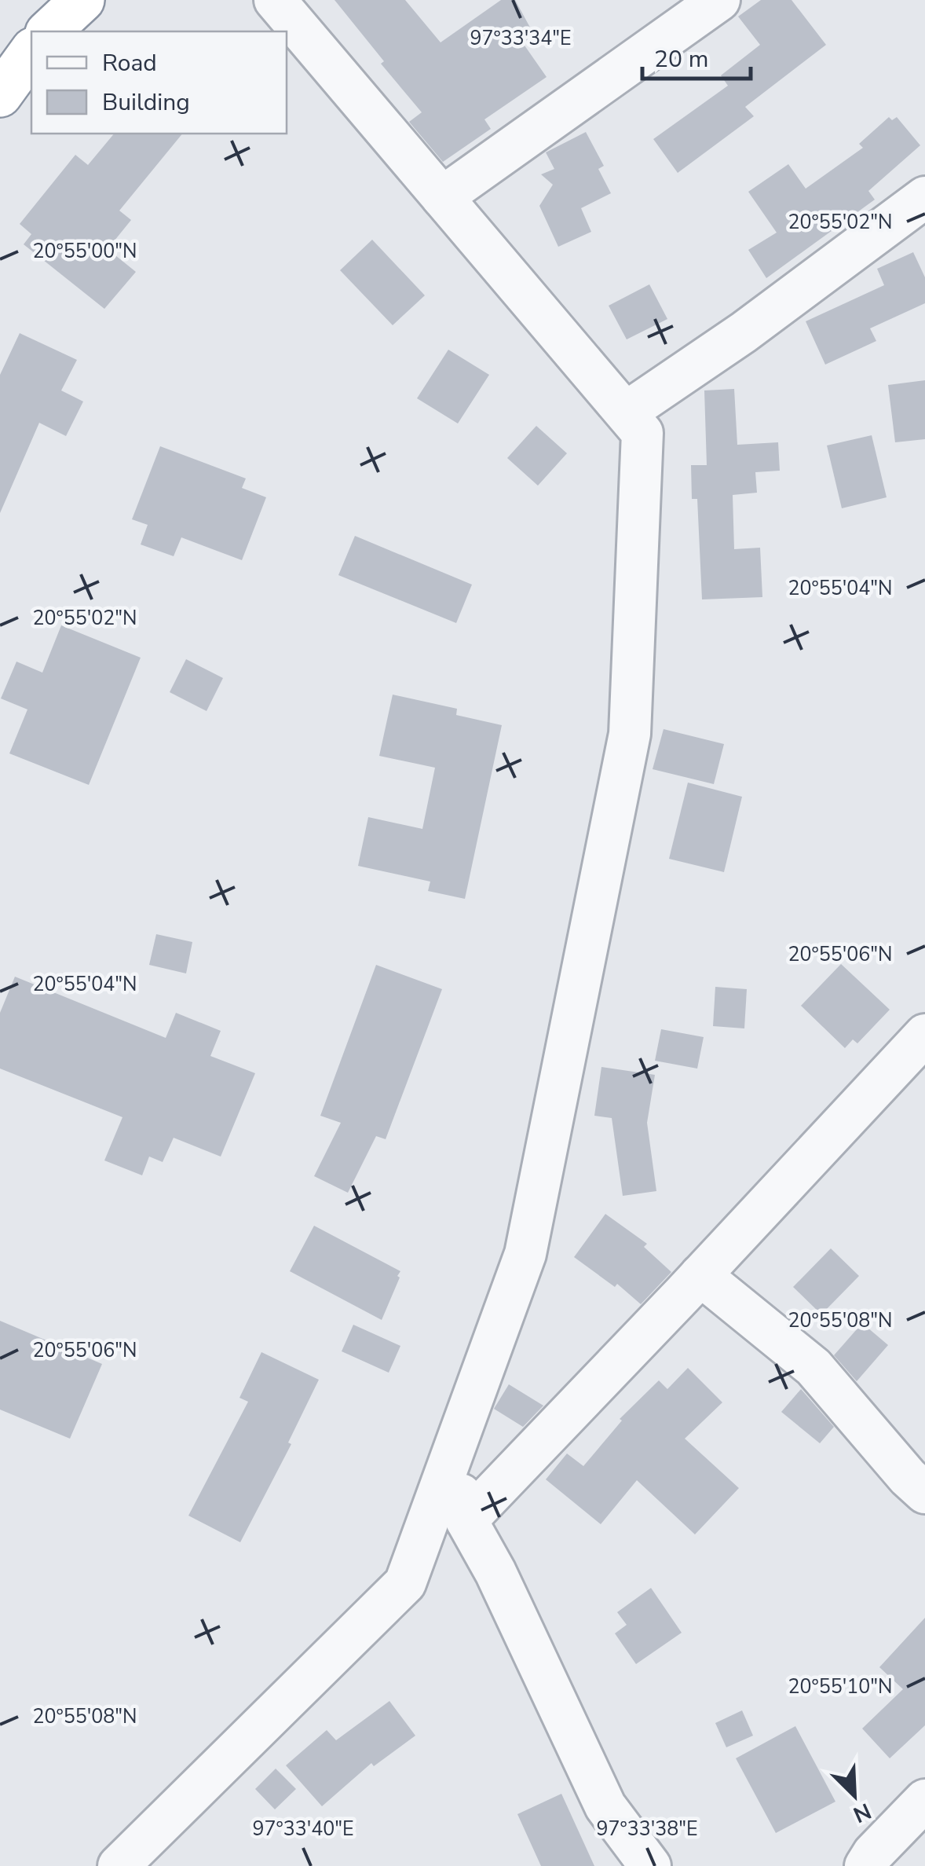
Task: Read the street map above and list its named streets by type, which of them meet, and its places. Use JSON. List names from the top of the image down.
{
  "legend": ["Road", "Building"],
  "scale_bar": "20 m",
  "north": "bottom right",
  "coordinates": [
    "97°33'34\"E",
    "20°55'02\"N",
    "20°55'00\"N",
    "20°55'04\"N",
    "20°55'06\"N",
    "20°55'08\"N",
    "20°55'10\"N",
    "97°33'40\"E",
    "97°33'38\"E"
  ]
}
